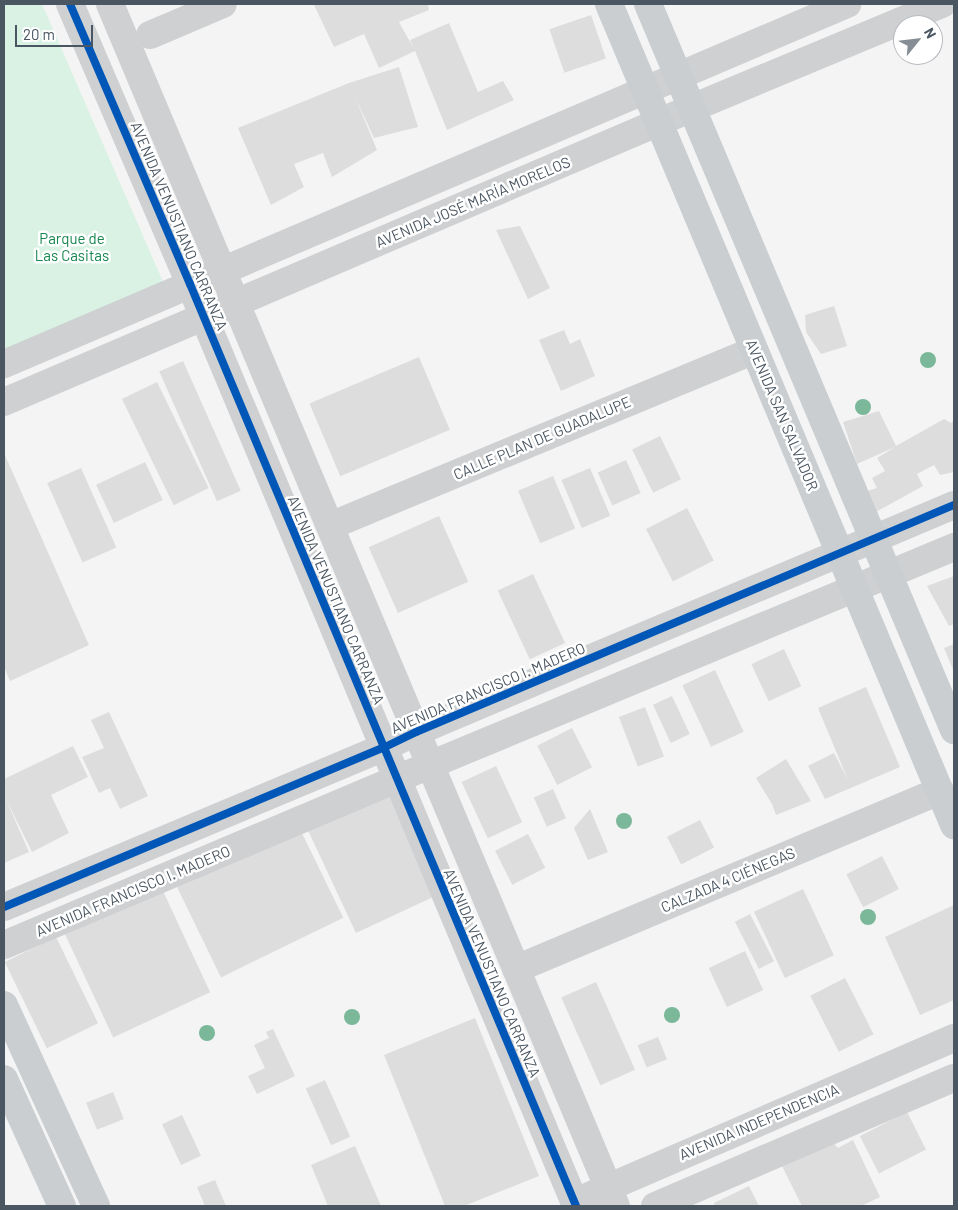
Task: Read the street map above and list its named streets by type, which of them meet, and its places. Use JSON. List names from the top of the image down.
{
  "streets": {
    "main road": ["AVENIDA SAN SALVADOR"],
    "street": [
      "AVENIDA JOSÉ MARÍA MORELOS",
      "AVENIDA VENUSTIANO CARRANZA",
      "CALLE PLAN DE GUADALUPE",
      "AVENIDA FRANCISCO I. MADERO",
      "CALZADA 4 CIÉNEGAS",
      "AVENIDA INDEPENDENCIA"
    ]
  },
  "crossings": [
    ["AVENIDA JOSÉ MARÍA MORELOS", "AVENIDA VENUSTIANO CARRANZA"],
    ["AVENIDA JOSÉ MARÍA MORELOS", "AVENIDA SAN SALVADOR"],
    ["AVENIDA VENUSTIANO CARRANZA", "CALLE PLAN DE GUADALUPE"],
    ["AVENIDA VENUSTIANO CARRANZA", "AVENIDA FRANCISCO I. MADERO"],
    ["AVENIDA VENUSTIANO CARRANZA", "CALZADA 4 CIÉNEGAS"],
    ["AVENIDA VENUSTIANO CARRANZA", "AVENIDA INDEPENDENCIA"],
    ["AVENIDA SAN SALVADOR", "CALLE PLAN DE GUADALUPE"],
    ["AVENIDA SAN SALVADOR", "AVENIDA FRANCISCO I. MADERO"],
    ["AVENIDA SAN SALVADOR", "CALZADA 4 CIÉNEGAS"]
  ],
  "parks": ["Parque de Las Casitas"],
  "scale_bar": "20 m",
  "north": "top right"
}
